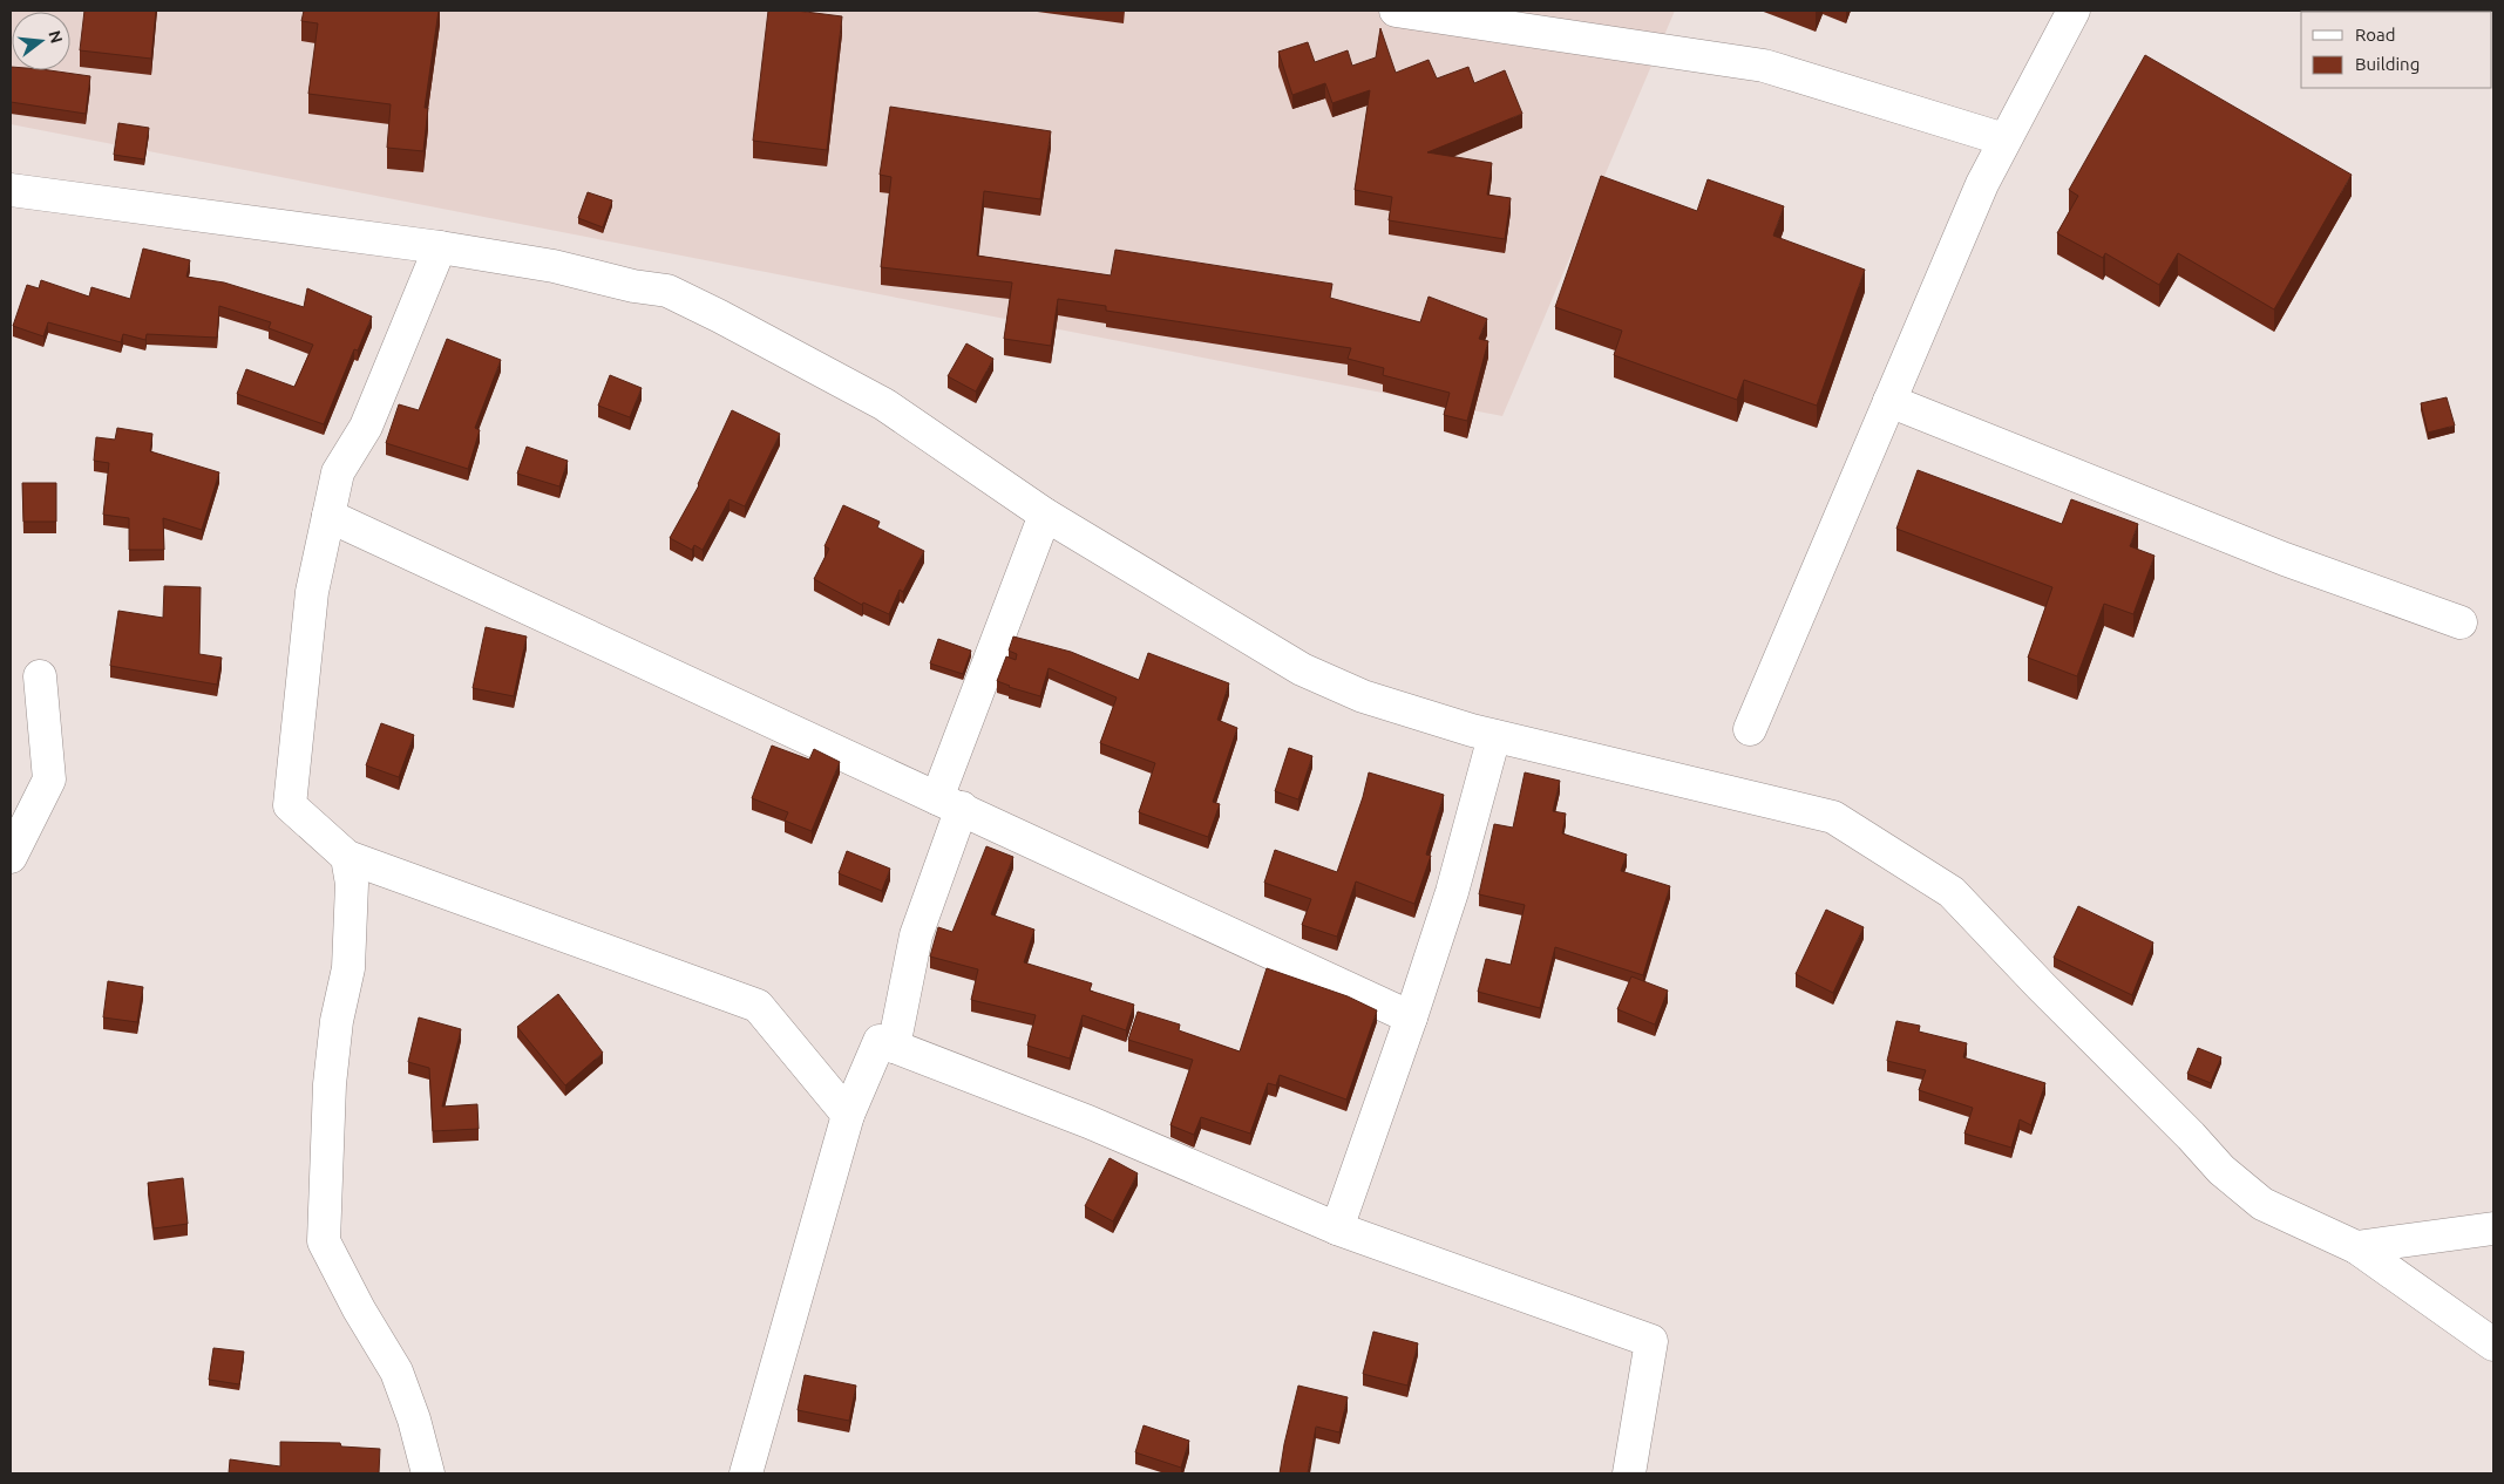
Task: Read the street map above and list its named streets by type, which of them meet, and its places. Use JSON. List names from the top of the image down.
{
  "legend": ["Road", "Building"],
  "north": "right"
}
